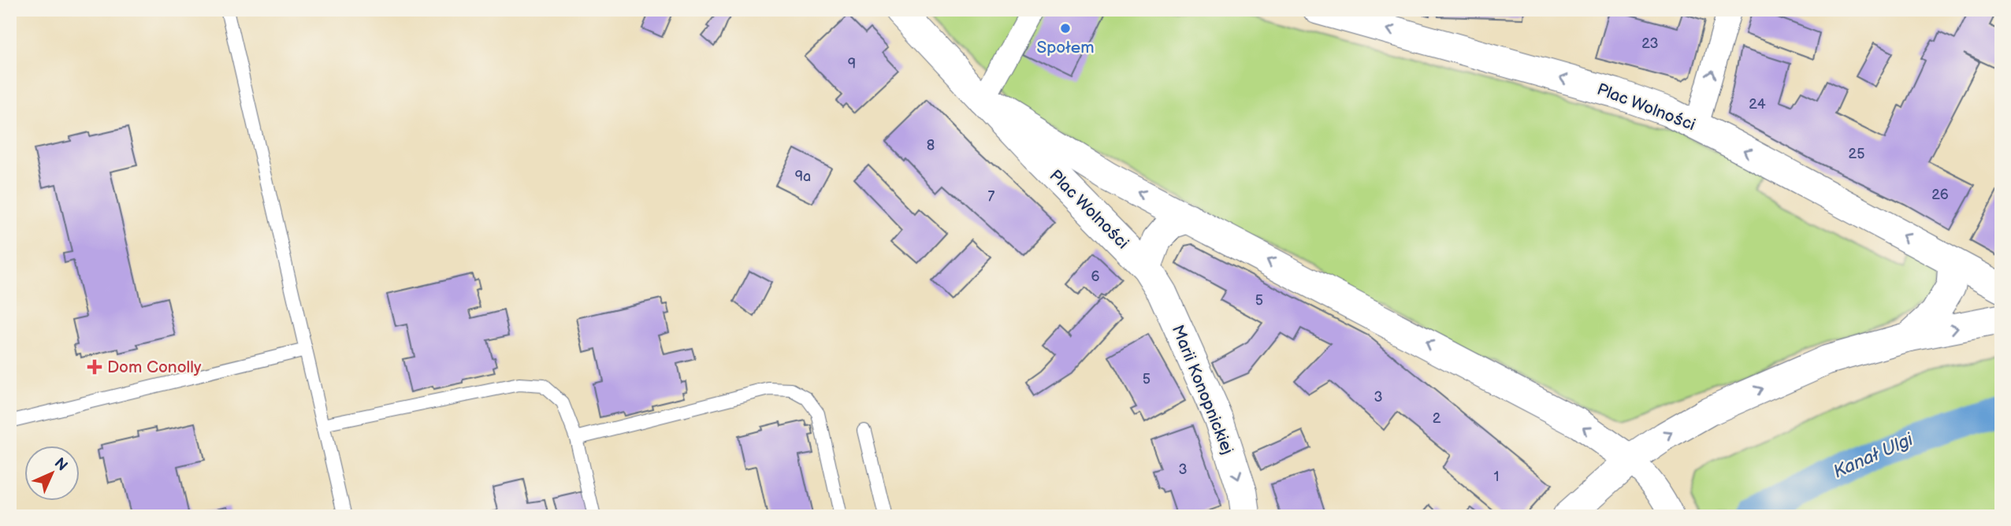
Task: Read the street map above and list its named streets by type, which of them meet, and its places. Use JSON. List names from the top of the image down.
{
  "streets": {
    "street": ["Plac Wolności", "Marii Konopnickiej"]
  },
  "crossings": [
    ["Plac Wolności", "Marii Konopnickiej"]
  ],
  "one_way": ["Plac Wolności", "Marii Konopnickiej"],
  "water": ["Kanał Ulgi"],
  "places": {
    "other": ["Społem"],
    "health": ["Dom Conolly"]
  },
  "house_numbers": [
    "23",
    "9",
    "24",
    "8",
    "25",
    "9a",
    "26",
    "7",
    "6",
    "5",
    "5",
    "3",
    "2",
    "3",
    "1"
  ],
  "north": "top right"
}
